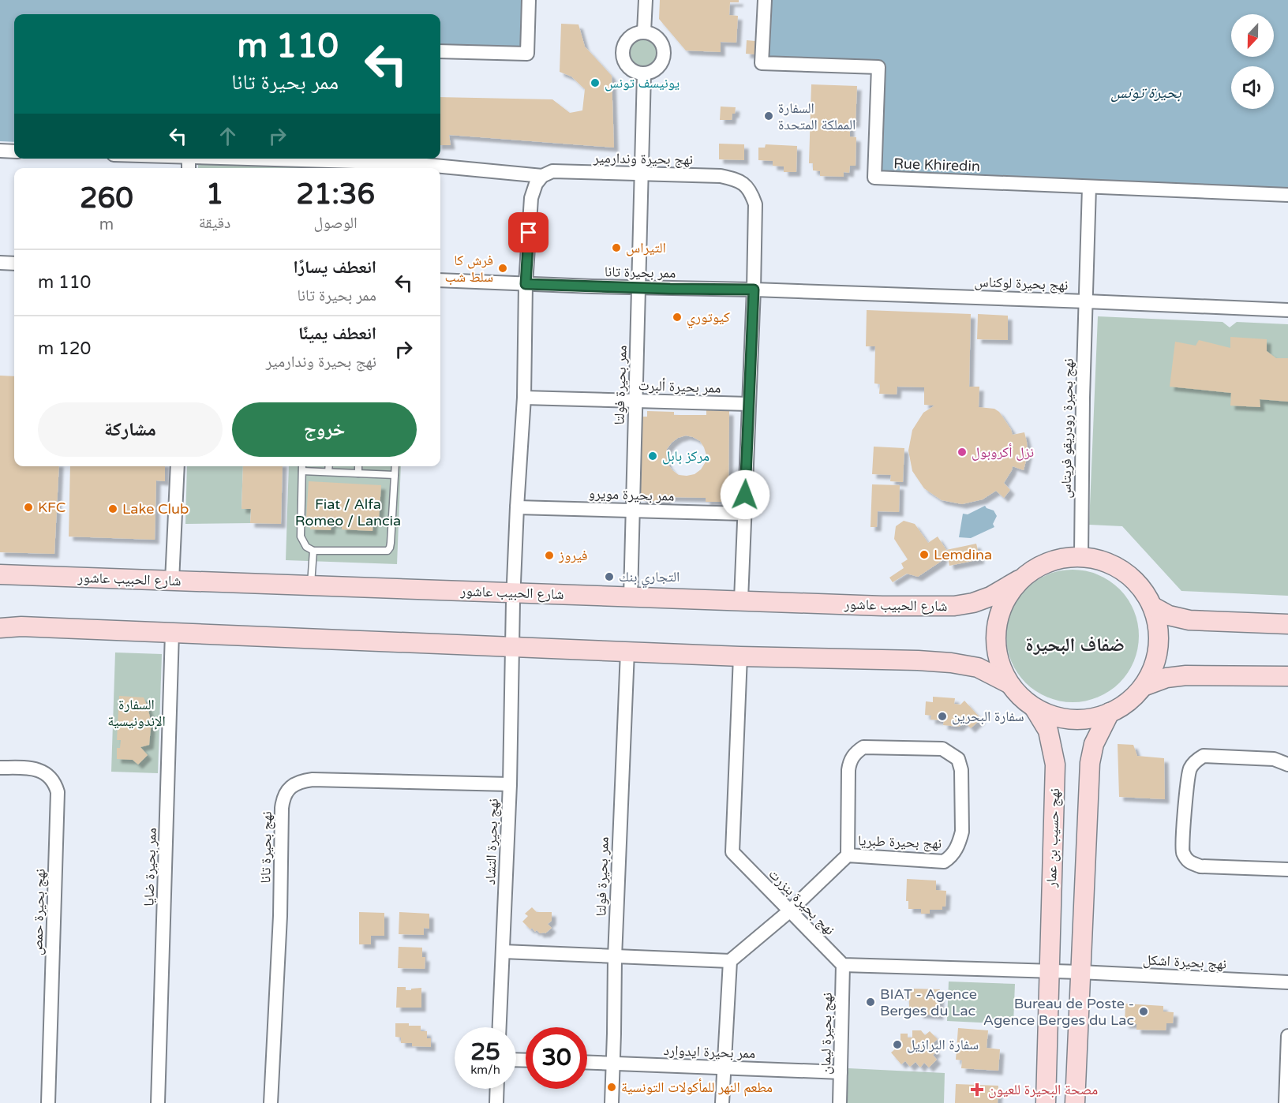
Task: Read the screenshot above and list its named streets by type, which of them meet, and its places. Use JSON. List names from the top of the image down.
{
  "streets": {
    "main road": ["شارع الحبيب عاشور", "نهج حسيب بن عمار"],
    "street": [
      "نهج بحيرة وندارمير",
      "Rue Khiredin",
      "ممر بحيرة تانا",
      "نهج بحيرة لوكناس",
      "ممر بحيرة فولتا",
      "ممر بحيرة ألبرت",
      "نهج بحيرة رودريقو فريتاس",
      "ممر بحيرة مويرو",
      "نهج بحيرة التشاد",
      "نهج بحيرة طبريا",
      "نهج بحيرة تانا",
      "ممر بحيرة ضايا",
      "نهج بحيرة بنزرت",
      "نهج بحيرة حمص",
      "نهج بحيرة اشكل",
      "نهج بحيرة ليمان",
      "ممر بحيرة ايدوارد"
    ]
  },
  "crossings": [
    ["نهج بحيرة وندارمير", "ممر بحيرة تانا"],
    ["نهج بحيرة وندارمير", "نهج بحيرة لوكناس"],
    ["نهج بحيرة وندارمير", "ممر بحيرة فولتا"],
    ["نهج بحيرة وندارمير", "ممر بحيرة ألبرت"],
    ["نهج بحيرة وندارمير", "ممر بحيرة مويرو"],
    ["نهج بحيرة وندارمير", "شارع الحبيب عاشور"],
    ["Rue Khiredin", "نهج بحيرة رودريقو فريتاس"],
    ["ممر بحيرة تانا", "نهج بحيرة لوكناس"],
    ["ممر بحيرة تانا", "ممر بحيرة فولتا"],
    ["نهج بحيرة لوكناس", "نهج بحيرة رودريقو فريتاس"],
    ["ممر بحيرة فولتا", "ممر بحيرة ألبرت"],
    ["ممر بحيرة فولتا", "ممر بحيرة مويرو"],
    ["ممر بحيرة فولتا", "شارع الحبيب عاشور"],
    ["ممر بحيرة فولتا", "ممر بحيرة ايدوارد"],
    ["نهج بحيرة رودريقو فريتاس", "شارع الحبيب عاشور"],
    ["نهج بحيرة رودريقو فريتاس", "نهج حسيب بن عمار"],
    ["شارع الحبيب عاشور", "نهج حسيب بن عمار"],
    ["شارع الحبيب عاشور", "نهج بحيرة التشاد"],
    ["نهج بحيرة التشاد", "نهج بحيرة تانا"],
    ["نهج بحيرة طبريا", "نهج بحيرة بنزرت"],
    ["نهج بحيرة بنزرت", "نهج بحيرة ليمان"],
    ["نهج بحيرة ليمان", "ممر بحيرة ايدوارد"]
  ],
  "districts": ["ضفاف البحيرة"],
  "water": ["بحيرة تونس"],
  "parks": ["Fiat / Alfa Romeo / Lancia", "السفارة الإندونيسية"],
  "places": {
    "other": [
      "يونيسف تونس",
      "السفارة المملكة المتحدة",
      "التيراس",
      "فرش كا سلط شب",
      "كيوتوري",
      "نزل أكروبول",
      "مركز بابل",
      "KFC",
      "Lake Club",
      "Lemdina",
      "فيروز",
      "التجاري بنك",
      "سفارة البحرين",
      "BIAT - Agence Berges du Lac",
      "Bureau de Poste - Agence Berges du Lac",
      "سفارة البرازيل",
      "مطعم النهر للمأكولات التونسية"
    ],
    "health": ["مصحة البحيرة للعيون"]
  },
  "north": "bottom",
  "page": {
    "turn": ["110 m", "ممر بحيرة تانا"],
    "eta": [
      "21:36",
      "الوصول",
      "1",
      "دقيقة",
      "260",
      "m"
    ],
    "list": [
      {
        "name": "انعطف يسارًا",
        "note": "ممر بحيرة تانا",
        "value": "110 m"
      },
      {
        "name": "انعطف يمينًا",
        "note": "نهج بحيرة وندارمير",
        "value": "120 m"
      }
    ],
    "buttons": ["خروج", "مشاركة"],
    "speed": "25 km/h",
    "limit": "30"
  }
}
